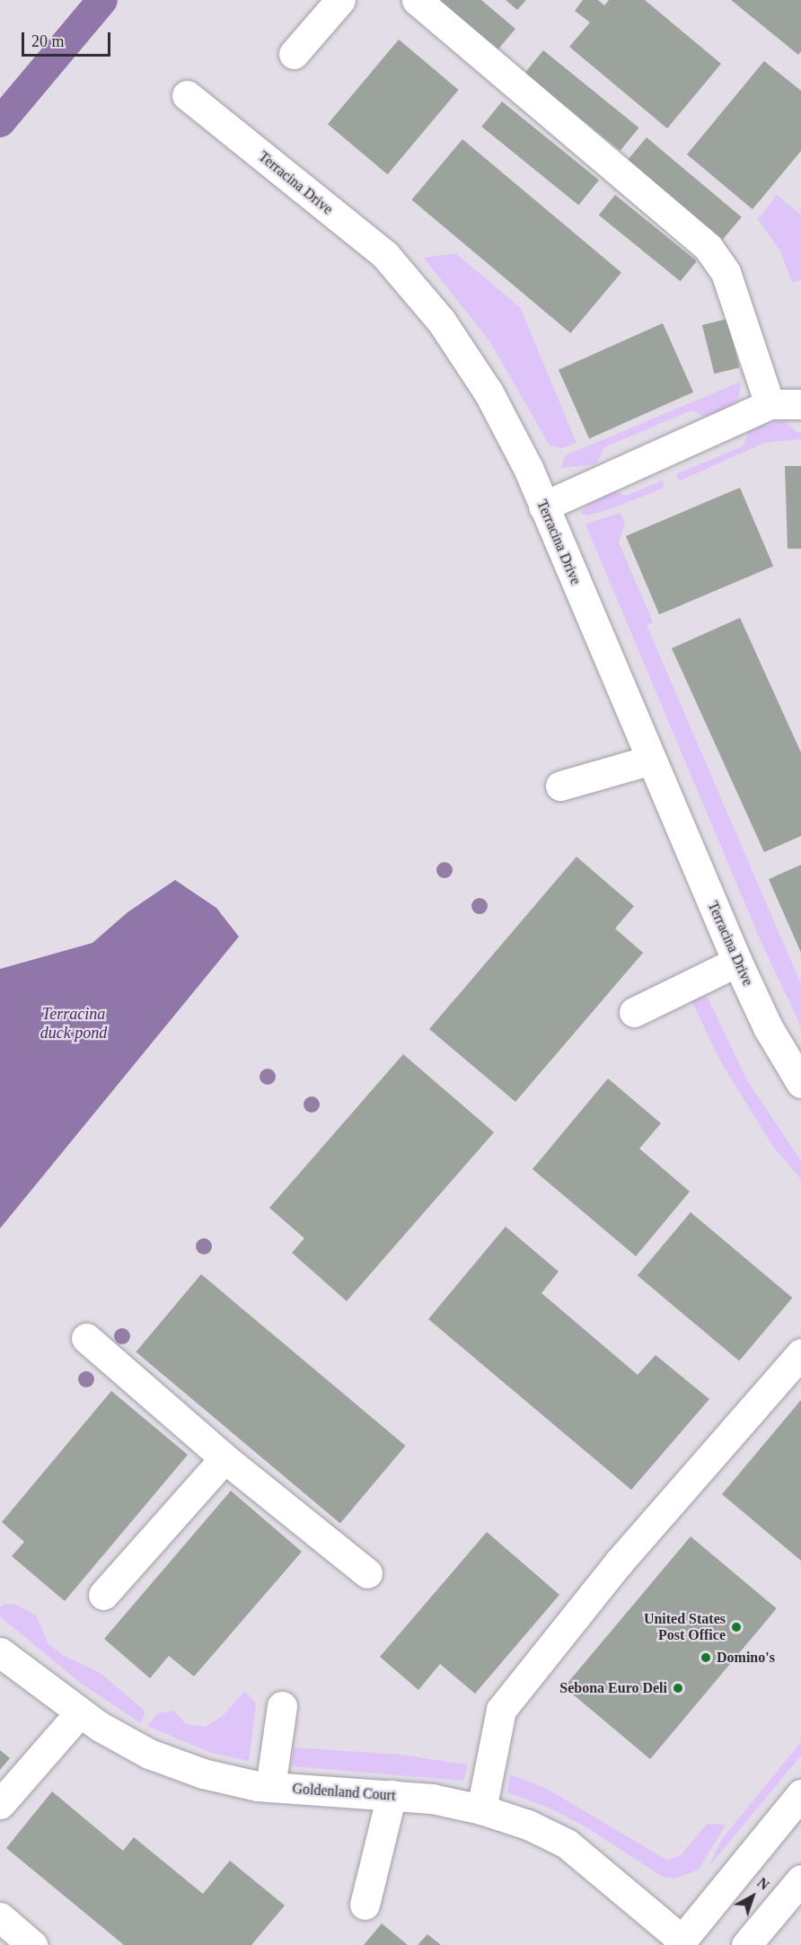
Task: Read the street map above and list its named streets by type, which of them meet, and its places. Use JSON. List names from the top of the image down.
{
  "streets": {
    "street": ["Terracina Drive", "Goldenland Court"]
  },
  "water": ["Terracina duck pond"],
  "places": ["United States Post Office", "Domino's", "Sebona Euro Deli"],
  "scale_bar": "20 m",
  "north": "top right"
}
